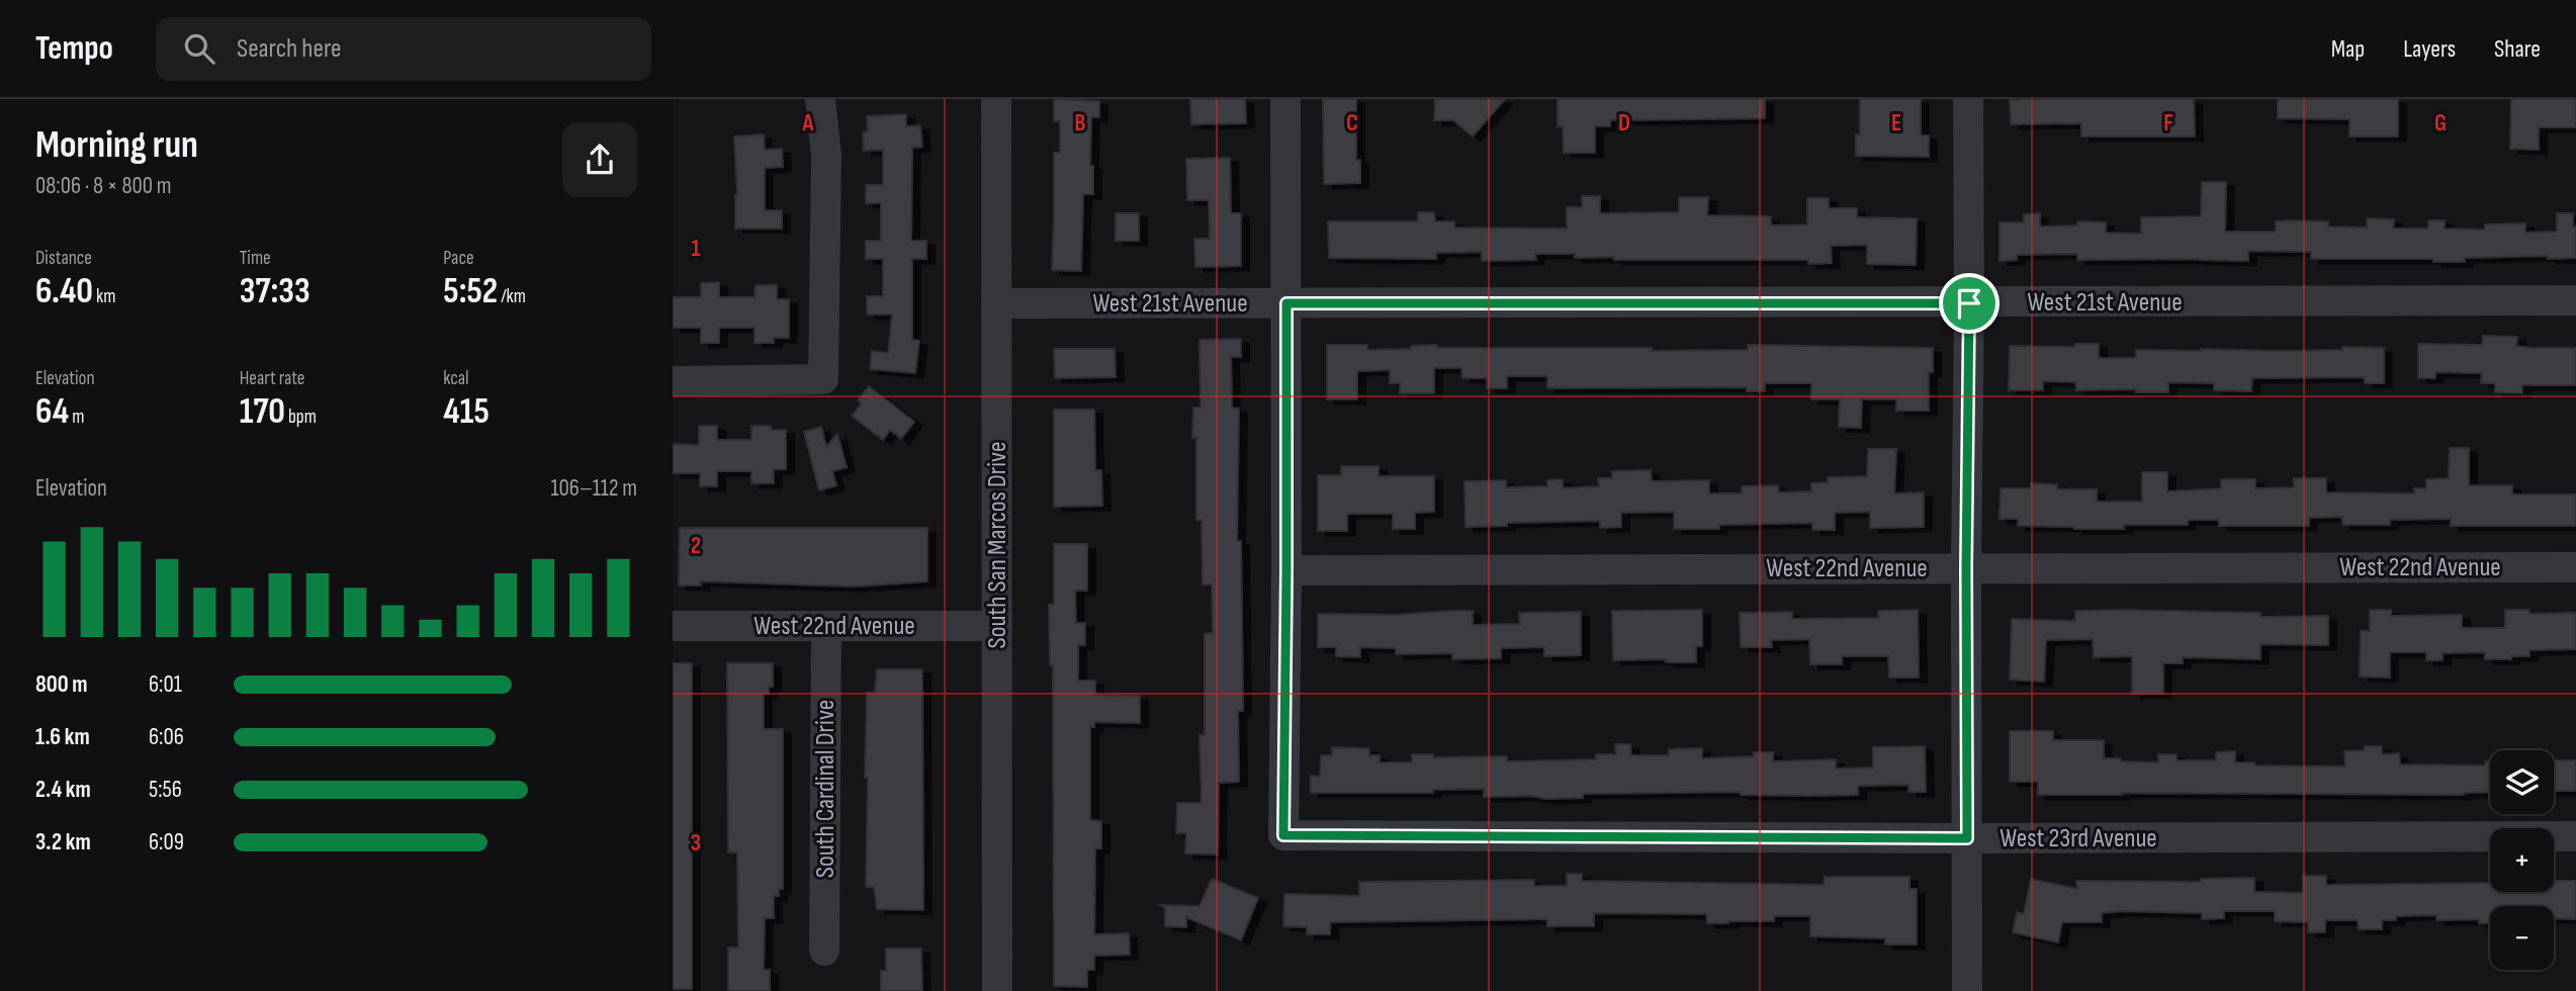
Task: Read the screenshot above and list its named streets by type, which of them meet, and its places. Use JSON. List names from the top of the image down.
{
  "streets": {
    "street": [
      "West 21st Avenue",
      "South San Marcos Drive",
      "West 22nd Avenue",
      "South Cardinal Drive",
      "West 23rd Avenue"
    ]
  },
  "crossings": [
    ["West 21st Avenue", "South San Marcos Drive"],
    ["South San Marcos Drive", "West 22nd Avenue"],
    ["West 22nd Avenue", "South Cardinal Drive"],
    ["West 22nd Avenue", "West 23rd Avenue"]
  ],
  "page": {
    "header": "Tempo",
    "search": "Search here",
    "nav": ["Map", "Layers", "Share"],
    "heading": ["Morning run", "08:06 · 8 × 800 m"],
    "stats": [
      ["Distance", "6.40 km"],
      ["Time", "37:33"],
      ["Pace", "5:52 /km"],
      ["Elevation", "64 m"],
      ["Heart rate", "170 bpm"],
      ["kcal", "415"]
    ],
    "chart": ["Elevation", "106–112 m"],
    "list": [
      {
        "name": "800 m",
        "note": "6:01"
      },
      {
        "name": "1.6 km",
        "note": "6:06"
      },
      {
        "name": "2.4 km",
        "note": "5:56"
      },
      {
        "name": "3.2 km",
        "note": "6:09"
      }
    ],
    "map_buttons": ["+", "−"]
  },
  "grid": {
    "columns": [
      "A",
      "B",
      "C",
      "D",
      "E",
      "F",
      "G"
    ],
    "rows": ["1", "2", "3"]
  }
}
